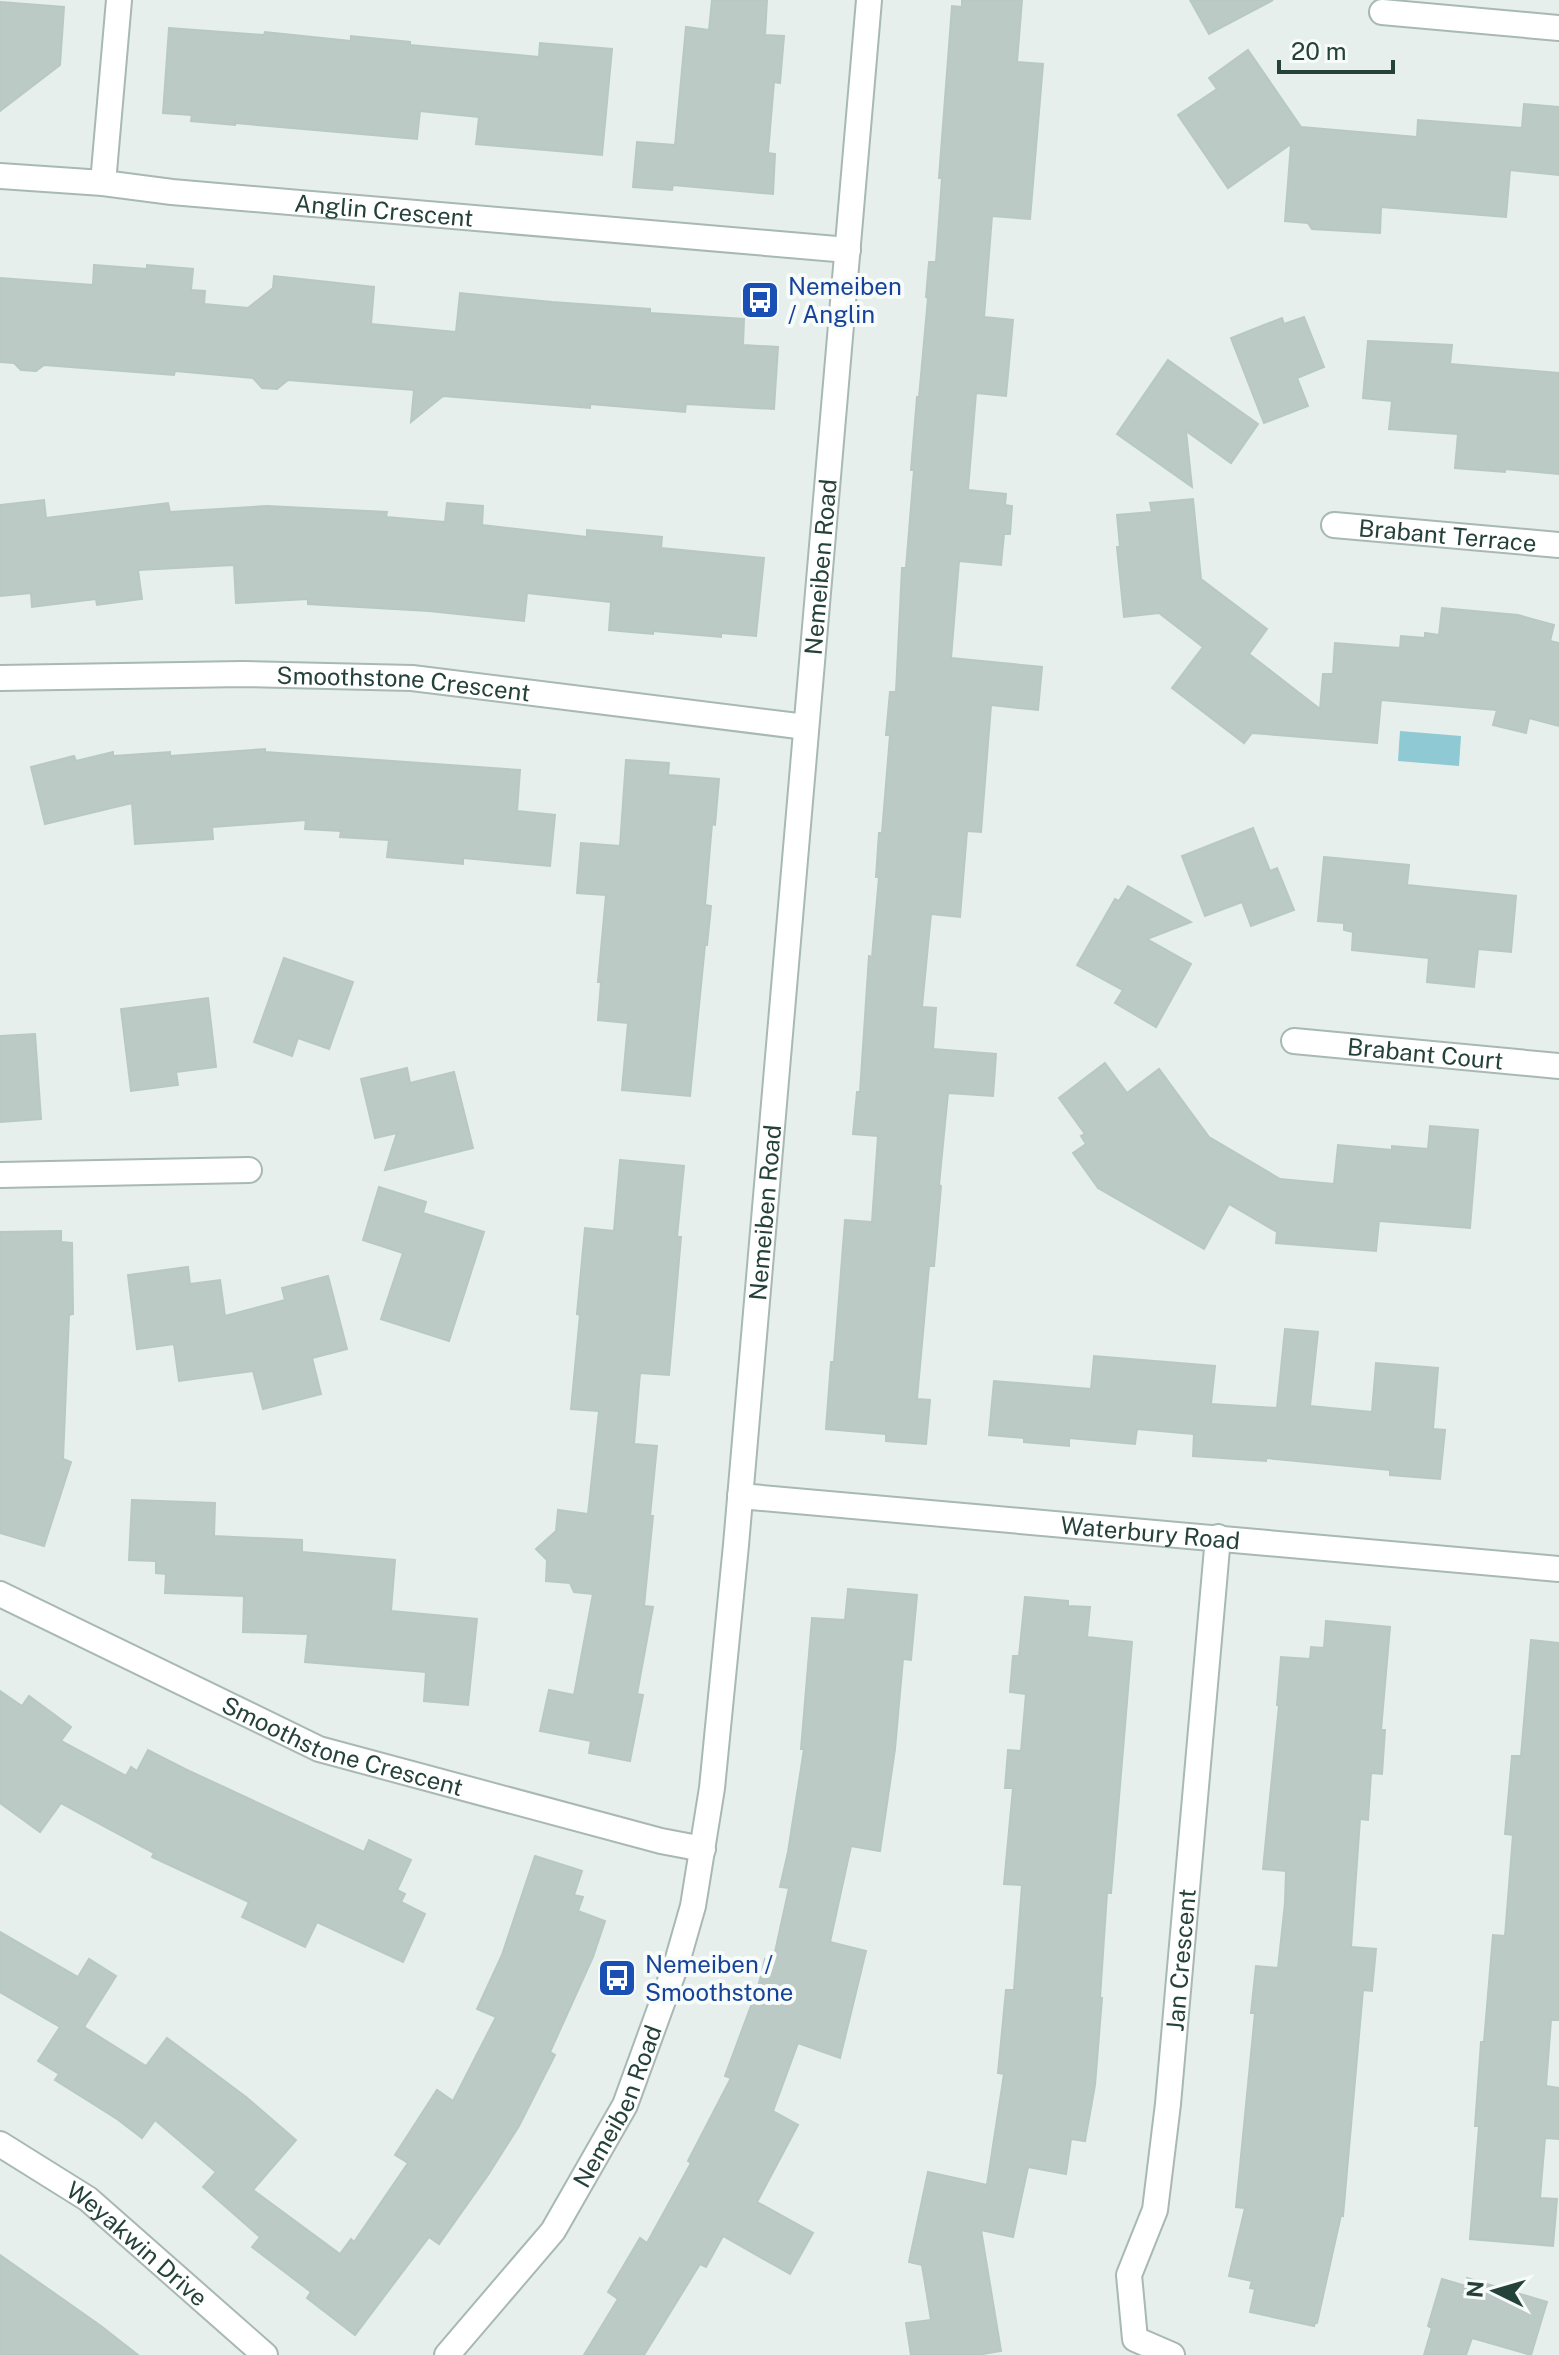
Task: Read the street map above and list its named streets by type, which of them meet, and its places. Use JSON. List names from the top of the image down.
{
  "streets": {
    "street": [
      "Anglin Crescent",
      "Brabant Terrace",
      "Nemeiben Road",
      "Smoothstone Crescent",
      "Brabant Court",
      "Waterbury Road",
      "Jan Crescent",
      "Weyakwin Drive"
    ]
  },
  "crossings": [
    ["Anglin Crescent", "Nemeiben Road"],
    ["Nemeiben Road", "Smoothstone Crescent"],
    ["Nemeiben Road", "Waterbury Road"],
    ["Waterbury Road", "Jan Crescent"]
  ],
  "places": {
    "bus stop": ["Nemeiben / Anglin", "Nemeiben / Smoothstone"]
  },
  "scale_bar": "20 m",
  "north": "left"
}
